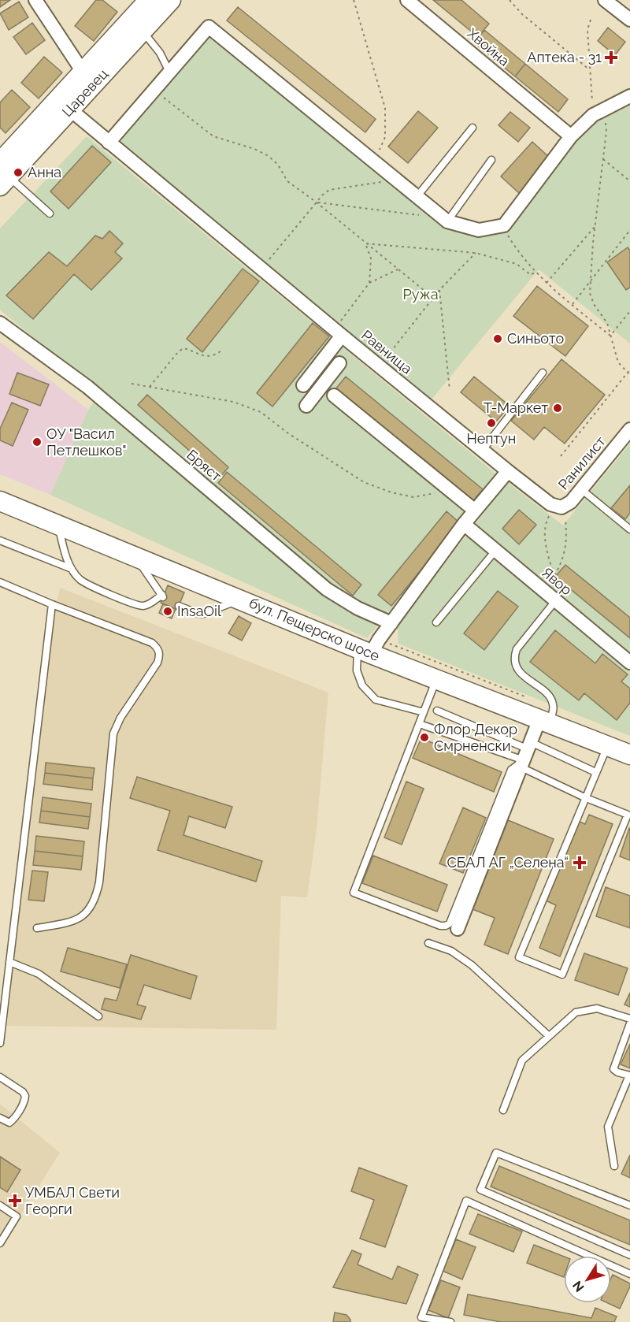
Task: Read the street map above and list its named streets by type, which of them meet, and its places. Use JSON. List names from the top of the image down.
{
  "streets": {
    "main road": ["Царевец", "бул. Пещерско шосе"],
    "street": [
      "Хвойна",
      "Равнища",
      "Ранилист",
      "Бряст",
      "Явор"
    ]
  },
  "crossings": [
    ["Царевец", "Равнища"],
    ["Равнища", "Ранилист"]
  ],
  "parks": ["Ружа"],
  "places": {
    "health": ["Аптека - 31", "СБАЛ АГ „Селена“", "УМБАЛ Свети Георги"],
    "other": [
      "Анна",
      "Синьото",
      "Т-Маркет",
      "Нептун",
      "ОУ \"Васил Петлешков\"",
      "InsaOil",
      "Флор Декор Смрненски"
    ]
  },
  "north": "bottom left"
}
